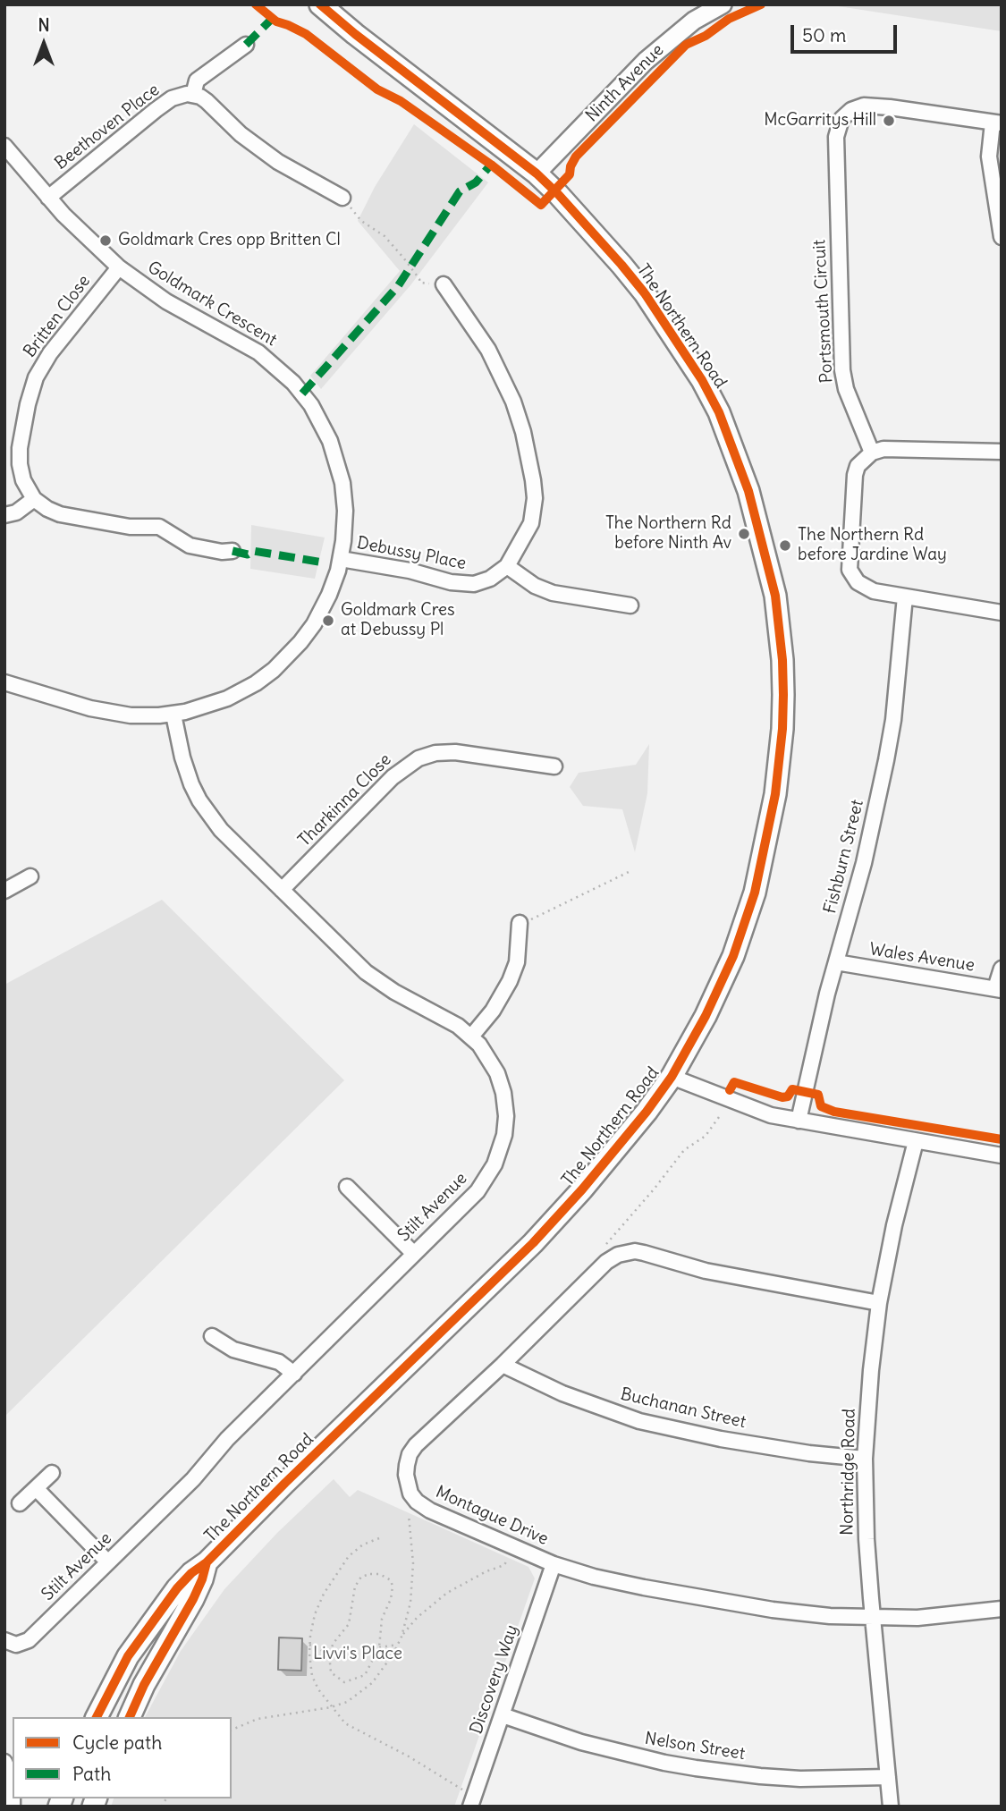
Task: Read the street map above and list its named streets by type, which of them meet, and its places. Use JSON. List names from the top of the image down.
{
  "streets": {
    "highway": ["The Northern Road"],
    "main road": ["Ninth Avenue"],
    "street": [
      "Beethoven Place",
      "Goldmark Crescent",
      "Portsmouth Circuit",
      "Britten Close",
      "Debussy Place",
      "Tharkinna Close",
      "Fishburn Street",
      "Wales Avenue",
      "Stilt Avenue",
      "Buchanan Street",
      "Northridge Road",
      "Montague Drive",
      "Discovery Way",
      "Nelson Street"
    ]
  },
  "crossings": [
    ["Ninth Avenue", "The Northern Road"],
    ["Beethoven Place", "Goldmark Crescent"],
    ["Goldmark Crescent", "Britten Close"],
    ["Goldmark Crescent", "Debussy Place"],
    ["Goldmark Crescent", "Stilt Avenue"],
    ["Tharkinna Close", "Stilt Avenue"],
    ["Fishburn Street", "Wales Avenue"],
    ["Buchanan Street", "Northridge Road"],
    ["Buchanan Street", "Montague Drive"],
    ["Northridge Road", "Montague Drive"],
    ["Northridge Road", "Nelson Street"],
    ["Montague Drive", "Discovery Way"],
    ["Discovery Way", "Nelson Street"]
  ],
  "parks": ["Livvi's Place"],
  "places": [
    "McGarritys Hill",
    "Goldmark Cres opp Britten Cl",
    "The Northern Rd before Ninth Av",
    "The Northern Rd before Jardine Way",
    "Goldmark Cres at Debussy Pl"
  ],
  "legend": ["Cycle path", "Path"],
  "scale_bar": "50 m",
  "north": "top"
}
